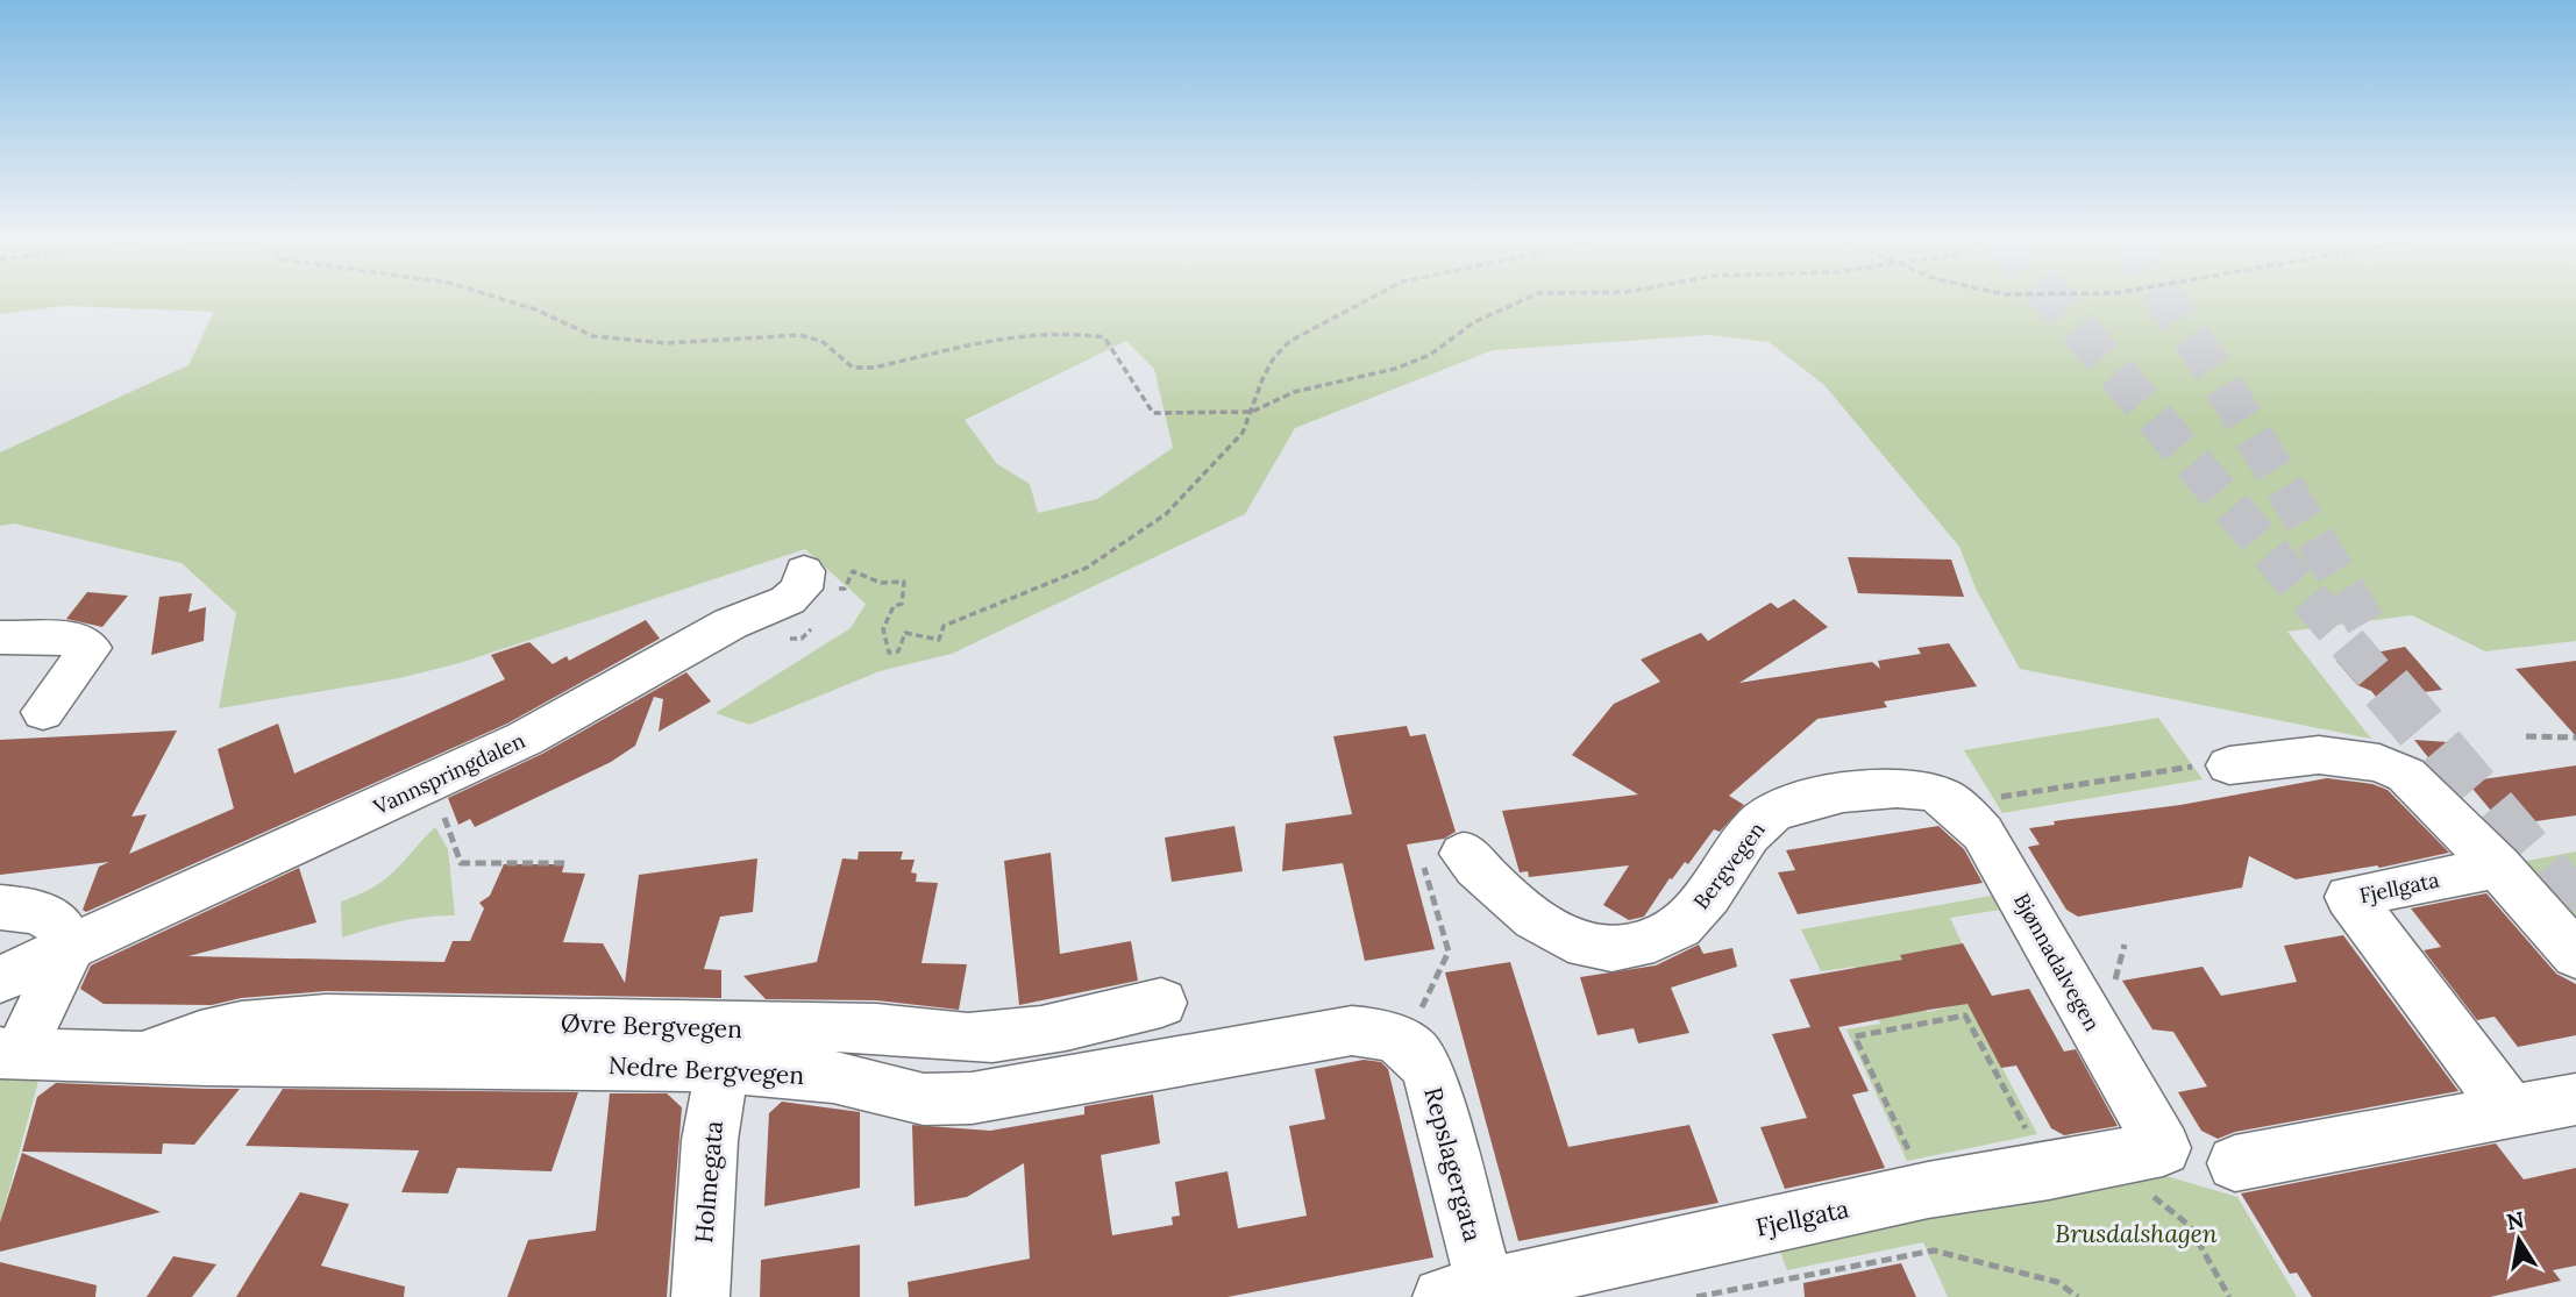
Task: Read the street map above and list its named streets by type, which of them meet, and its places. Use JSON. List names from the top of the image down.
{
  "streets": {
    "street": [
      "Vannspringdalen",
      "Bergvegen",
      "Fjellgata",
      "Bjønnadalvegen",
      "Øvre Bergvegen",
      "Nedre Bergvegen",
      "Repslagergata",
      "Holmegata"
    ]
  },
  "crossings": [
    ["Bergvegen", "Bjønnadalvegen"],
    ["Fjellgata", "Bjønnadalvegen"],
    ["Fjellgata", "Repslagergata"],
    ["Øvre Bergvegen", "Nedre Bergvegen"],
    ["Nedre Bergvegen", "Repslagergata"],
    ["Nedre Bergvegen", "Holmegata"]
  ],
  "parks": ["Brusdalshagen"],
  "north": "top"
}
